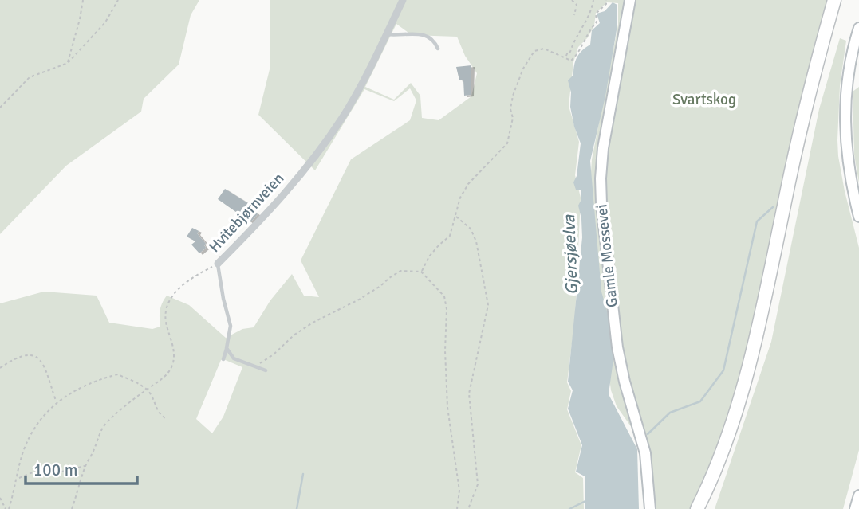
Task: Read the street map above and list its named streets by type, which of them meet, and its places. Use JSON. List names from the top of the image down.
{
  "streets": {
    "main road": ["Gamle Mossevei"],
    "street": ["Hvitebjørnveien"]
  },
  "water": ["Gjersjøelva"],
  "parks": ["Svartskog"],
  "scale_bar": "100 m"
}
